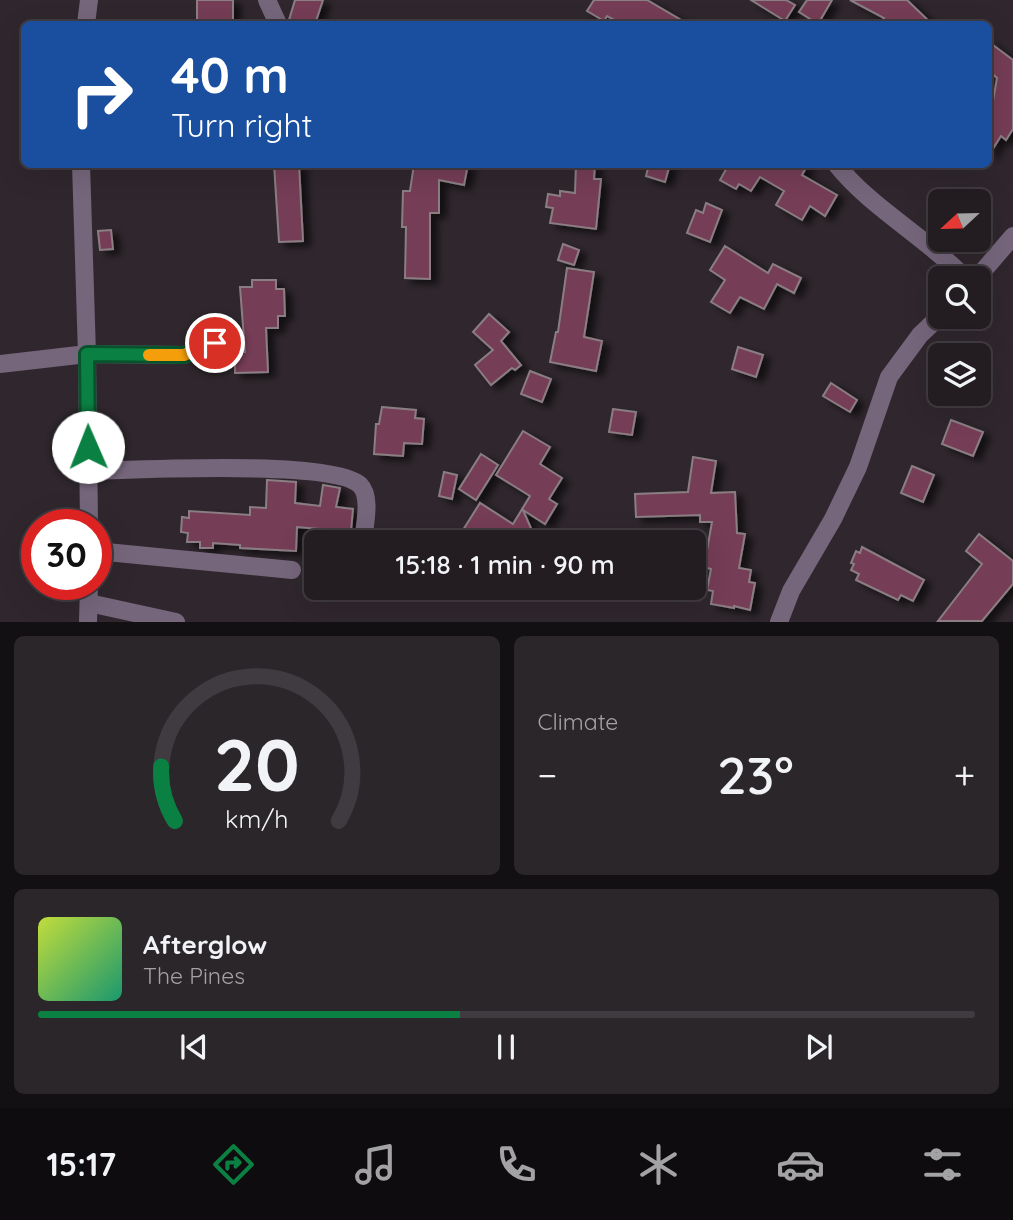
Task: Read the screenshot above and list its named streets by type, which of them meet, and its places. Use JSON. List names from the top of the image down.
{
  "north": "left",
  "page": {
    "turn": ["40 m", "Turn right"],
    "limit": "30",
    "trip": "15:18 · 1 min · 90 m",
    "tile": "Climate",
    "heat": ["−", "23°", "+"],
    "song": ["Afterglow", "The Pines"],
    "tabs": "15:17",
    "gauge": ["20", "km/h"]
  }
}
